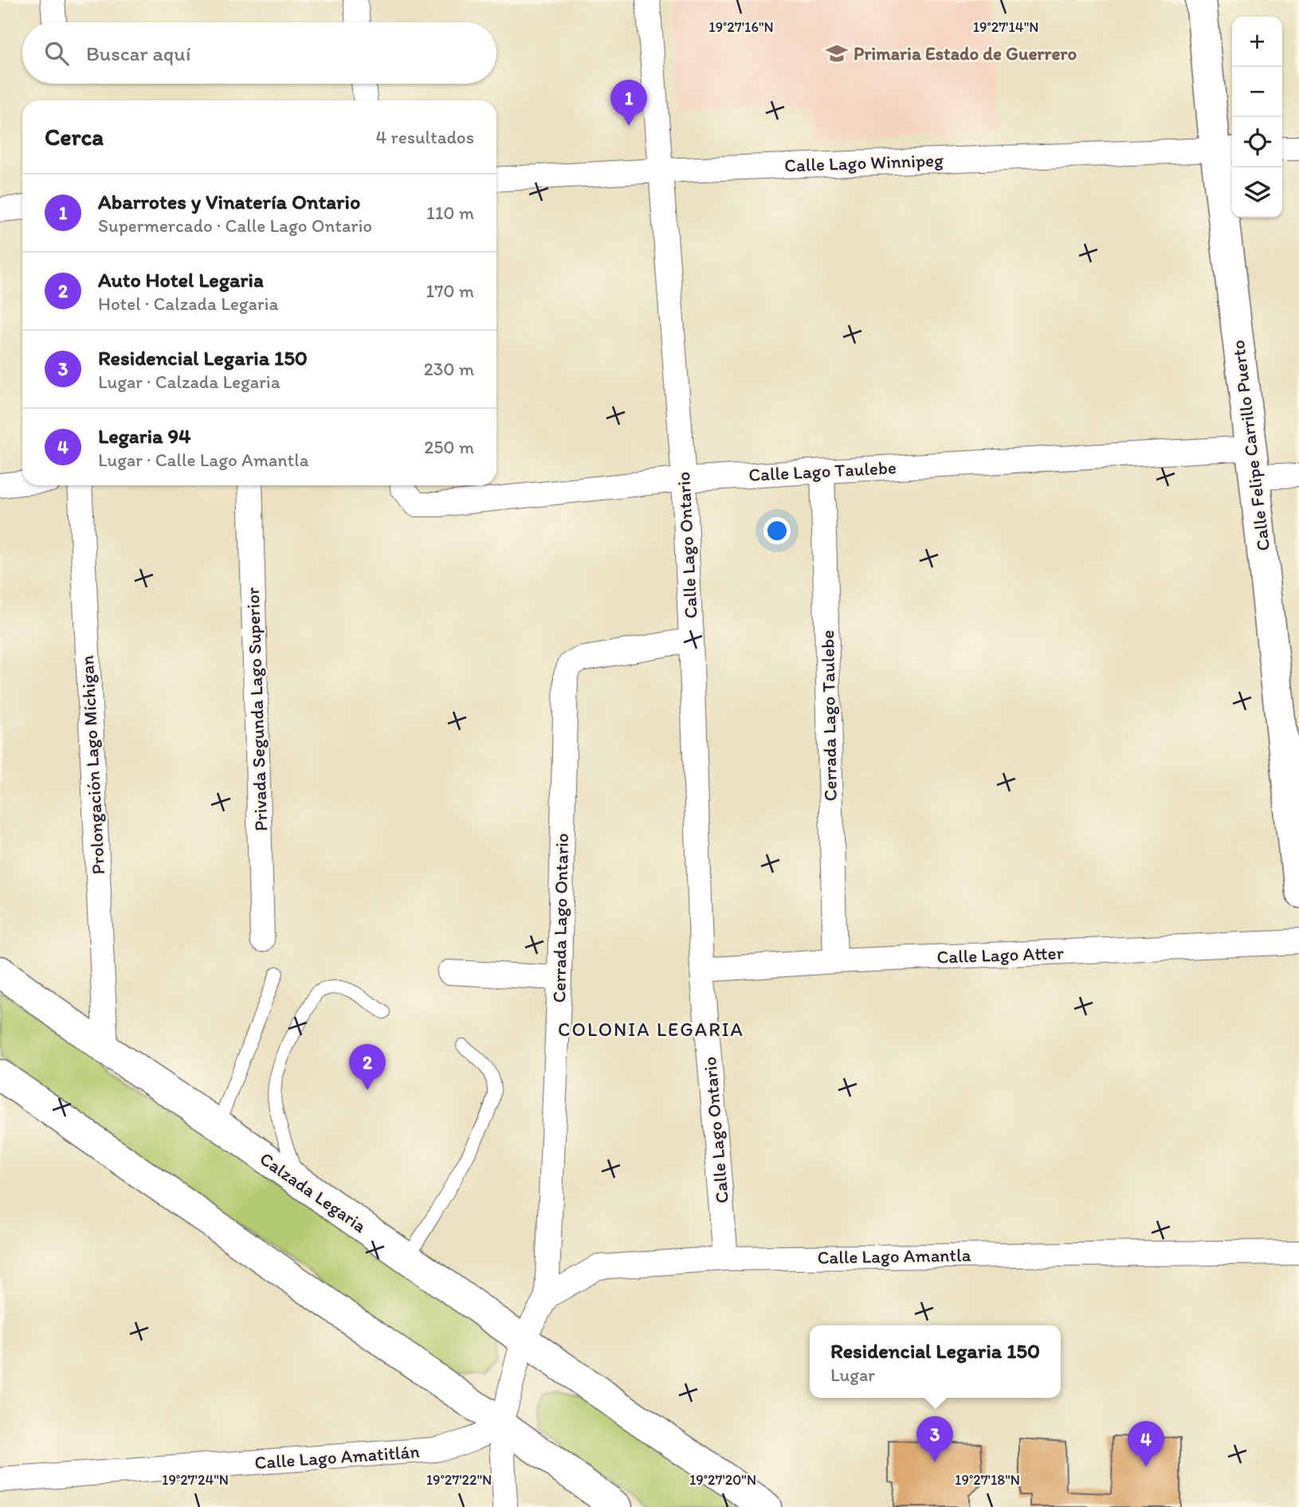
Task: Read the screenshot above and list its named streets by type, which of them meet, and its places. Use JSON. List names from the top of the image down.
{
  "streets": {
    "main road": ["Calle Felipe Carrillo Puerto", "Calzada Legaria"],
    "street": [
      "Calle Lago Winnipeg",
      "Calle Lago Taulebe",
      "Calle Lago Ontario",
      "Privada Segunda Lago Superior",
      "Cerrada Lago Taulebe",
      "Prolongación Lago Míchigan",
      "Cerrada Lago Ontario",
      "Calle Lago Atter",
      "Calle Lago Amantla",
      "Calle Lago Amatitlán"
    ]
  },
  "crossings": [
    ["Calle Lago Winnipeg", "Calle Felipe Carrillo Puerto"],
    ["Calle Lago Winnipeg", "Calle Lago Ontario"],
    ["Calle Felipe Carrillo Puerto", "Calle Lago Taulebe"],
    ["Calle Lago Taulebe", "Calle Lago Ontario"],
    ["Calle Lago Taulebe", "Cerrada Lago Taulebe"],
    ["Calle Lago Ontario", "Cerrada Lago Ontario"],
    ["Calle Lago Ontario", "Calle Lago Atter"],
    ["Calle Lago Ontario", "Calle Lago Amantla"],
    ["Cerrada Lago Taulebe", "Calle Lago Atter"],
    ["Prolongación Lago Míchigan", "Calzada Legaria"],
    ["Cerrada Lago Ontario", "Calle Lago Amantla"]
  ],
  "districts": ["COLONIA LEGARIA"],
  "places": {
    "school or university": ["Primaria Estado de Guerrero"]
  },
  "page": {
    "map_buttons": ["+", "−"],
    "search": "Buscar aquí",
    "pins": [
      "1",
      "2",
      "3",
      "4"
    ],
    "heading": ["Cerca", "4 resultados"],
    "list": [
      {
        "mark": "1",
        "name": "Abarrotes y Vinatería Ontario",
        "note": "Supermercado · Calle Lago Ontario",
        "value": "110 m"
      },
      {
        "mark": "2",
        "name": "Auto Hotel Legaria",
        "note": "Hotel · Calzada Legaria",
        "value": "170 m"
      },
      {
        "mark": "3",
        "name": "Residencial Legaria 150",
        "note": "Lugar · Calzada Legaria",
        "value": "230 m"
      },
      {
        "mark": "4",
        "name": "Legaria 94",
        "note": "Lugar · Calle Lago Amantla",
        "value": "250 m"
      }
    ],
    "popup": ["Residencial Legaria 150", "Lugar"]
  },
  "coordinates": [
    "19°27'16\"N",
    "19°27'14\"N",
    "19°27'24\"N",
    "19°27'22\"N",
    "19°27'20\"N",
    "19°27'18\"N"
  ]
}
